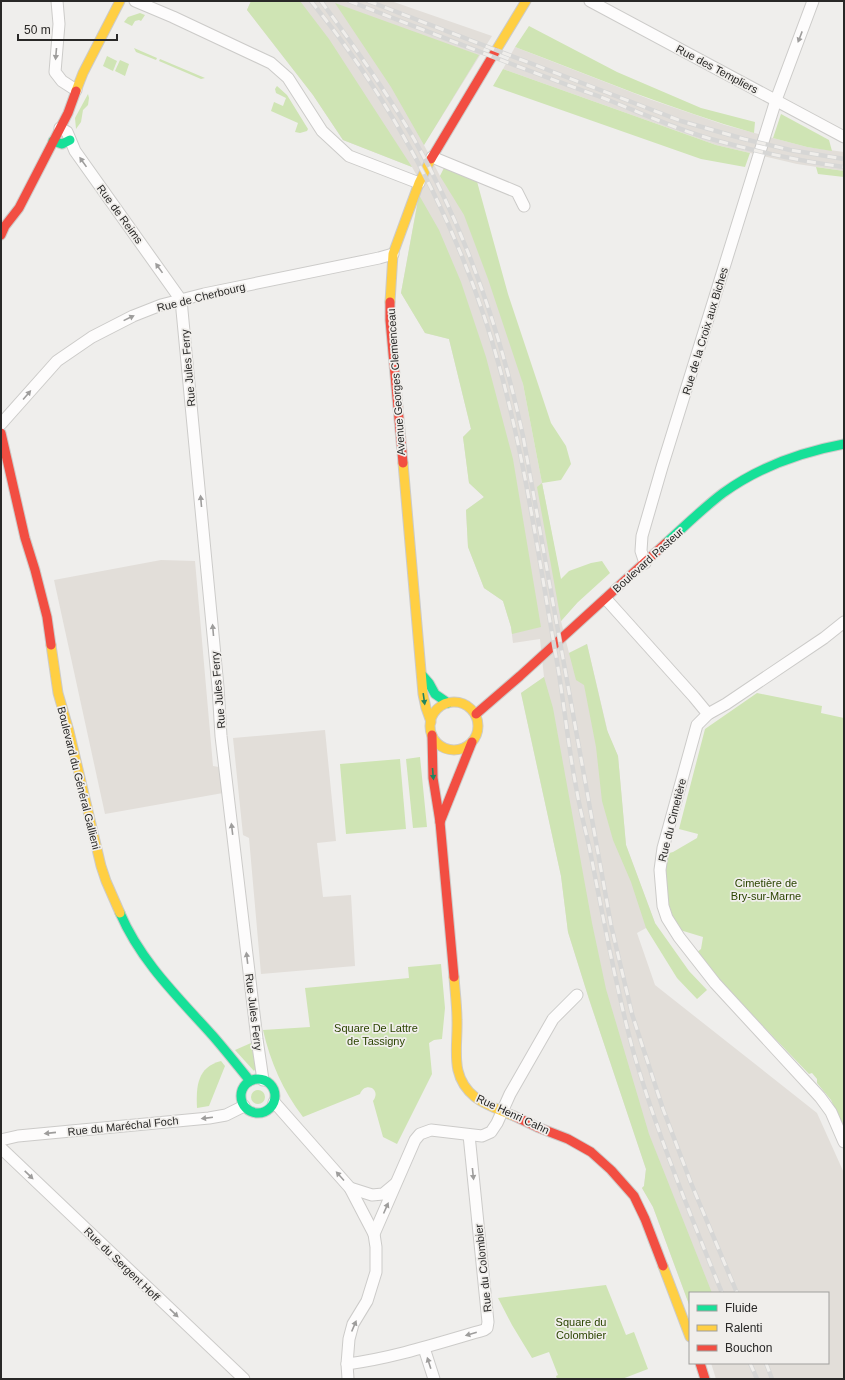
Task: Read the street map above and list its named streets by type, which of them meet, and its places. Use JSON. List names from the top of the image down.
{
  "streets": {
    "main road": [
      "Avenue Georges Clemenceau",
      "Boulevard Pasteur",
      "Boulevard du Général Gallieni",
      "Rue Henri Cahn"
    ],
    "street": [
      "Rue des Templiers",
      "Rue de Reims",
      "Rue de Cherbourg",
      "Rue de la Croix aux Biches",
      "Rue Jules Ferry",
      "Rue du Cimetière",
      "Rue du Maréchal Foch",
      "Rue du Sergent Hoff",
      "Rue du Colombier"
    ]
  },
  "crossings": [
    ["Rue des Templiers", "Rue de la Croix aux Biches"],
    ["Rue de Reims", "Rue de Cherbourg"],
    ["Rue de Reims", "Rue Jules Ferry"],
    ["Rue de Cherbourg", "Rue Jules Ferry"],
    ["Rue de Cherbourg", "Avenue Georges Clemenceau"],
    ["Rue de la Croix aux Biches", "Boulevard Pasteur"],
    ["Rue Jules Ferry", "Boulevard du Général Gallieni"],
    ["Rue Jules Ferry", "Rue du Maréchal Foch"],
    ["Avenue Georges Clemenceau", "Boulevard Pasteur"],
    ["Boulevard du Général Gallieni", "Rue du Maréchal Foch"]
  ],
  "one_way": [
    "Rue de Reims",
    "Rue de Cherbourg",
    "Rue Jules Ferry",
    "Rue du Maréchal Foch",
    "Rue du Sergent Hoff",
    "Rue du Colombier"
  ],
  "parks": ["Cimetière de Bry-sur-Marne", "Square De Lattre de Tassigny", "Square du Colombier"],
  "legend": ["Fluide", "Ralenti", "Bouchon"],
  "scale_bar": "50 m"
}
